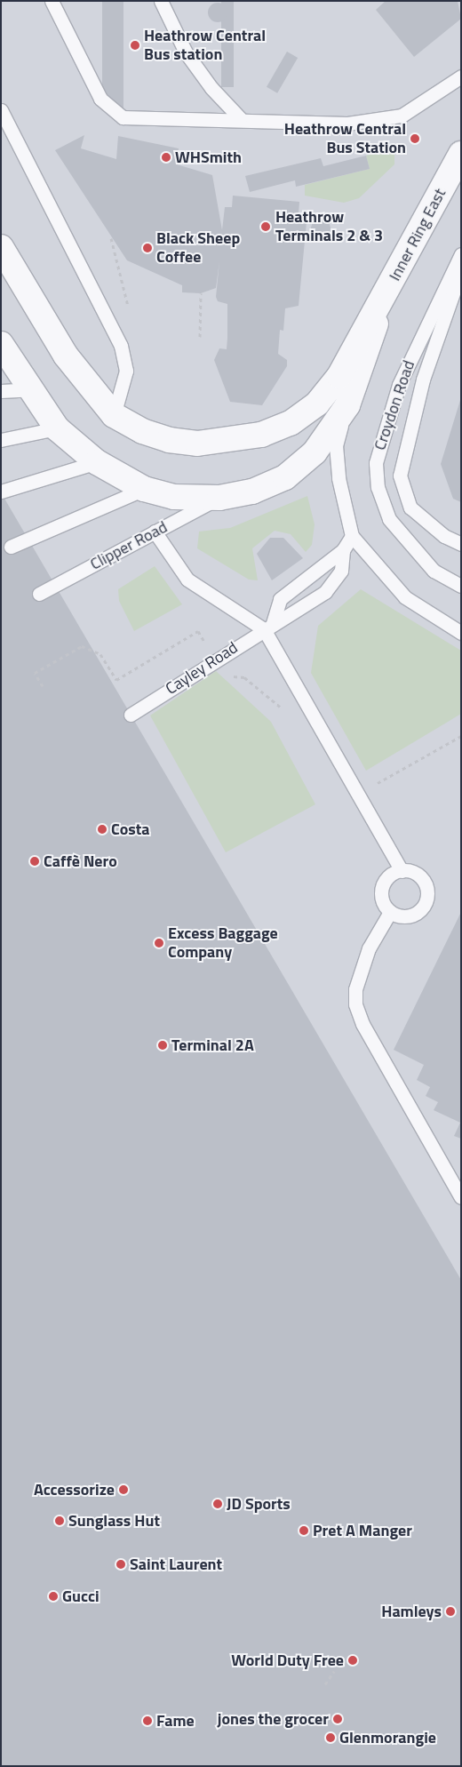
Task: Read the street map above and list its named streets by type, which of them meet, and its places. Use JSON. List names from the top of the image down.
{
  "streets": {
    "street": ["Inner Ring East"],
    "lane": ["Croydon Road", "Clipper Road", "Cayley Road"]
  },
  "places": [
    "Heathrow Central Bus station",
    "Heathrow Central Bus Station",
    "WHSmith",
    "Heathrow Terminals 2 & 3",
    "Black Sheep Coffee",
    "Costa",
    "Caffè Nero",
    "Excess Baggage Company",
    "Terminal 2A",
    "Accessorize",
    "JD Sports",
    "Sunglass Hut",
    "Pret A Manger",
    "Saint Laurent",
    "Gucci",
    "Hamleys",
    "World Duty Free",
    "jones the grocer",
    "Fame",
    "Glenmorangie"
  ]
}
